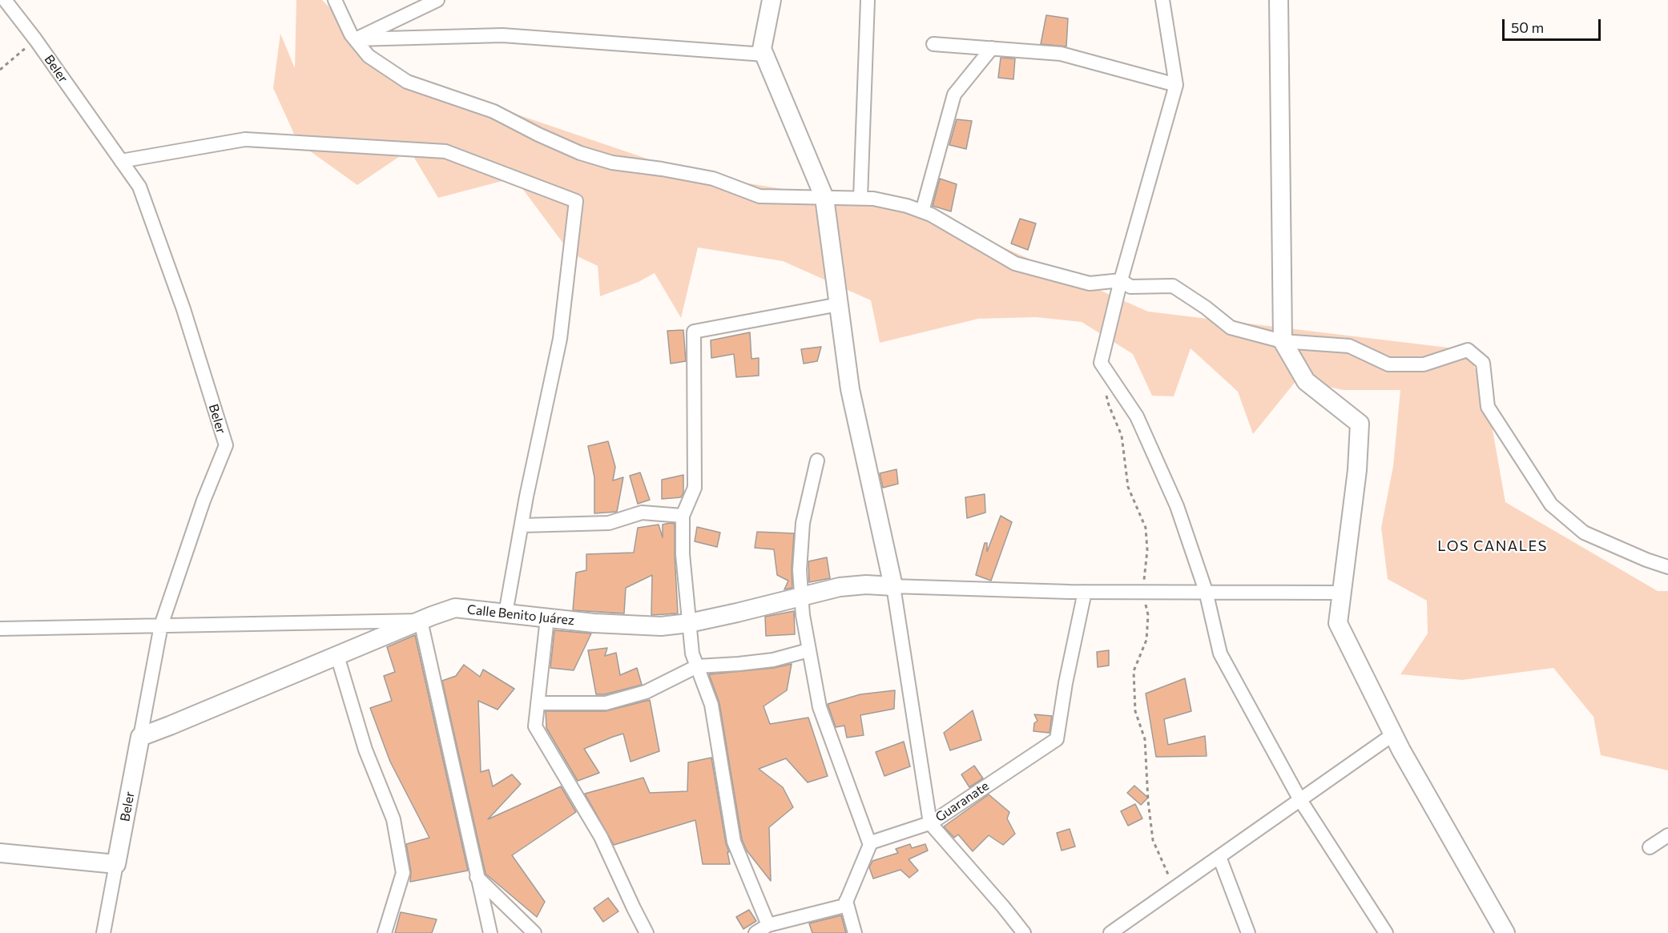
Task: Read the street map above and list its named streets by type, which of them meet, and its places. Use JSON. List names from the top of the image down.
{
  "streets": {
    "main road": ["Beler", "Calle Benito Juárez"],
    "street": ["Guaranate"]
  },
  "crossings": [
    ["Beler", "Calle Benito Juárez"]
  ],
  "districts": ["LOS CANALES"],
  "scale_bar": "50 m"
}
